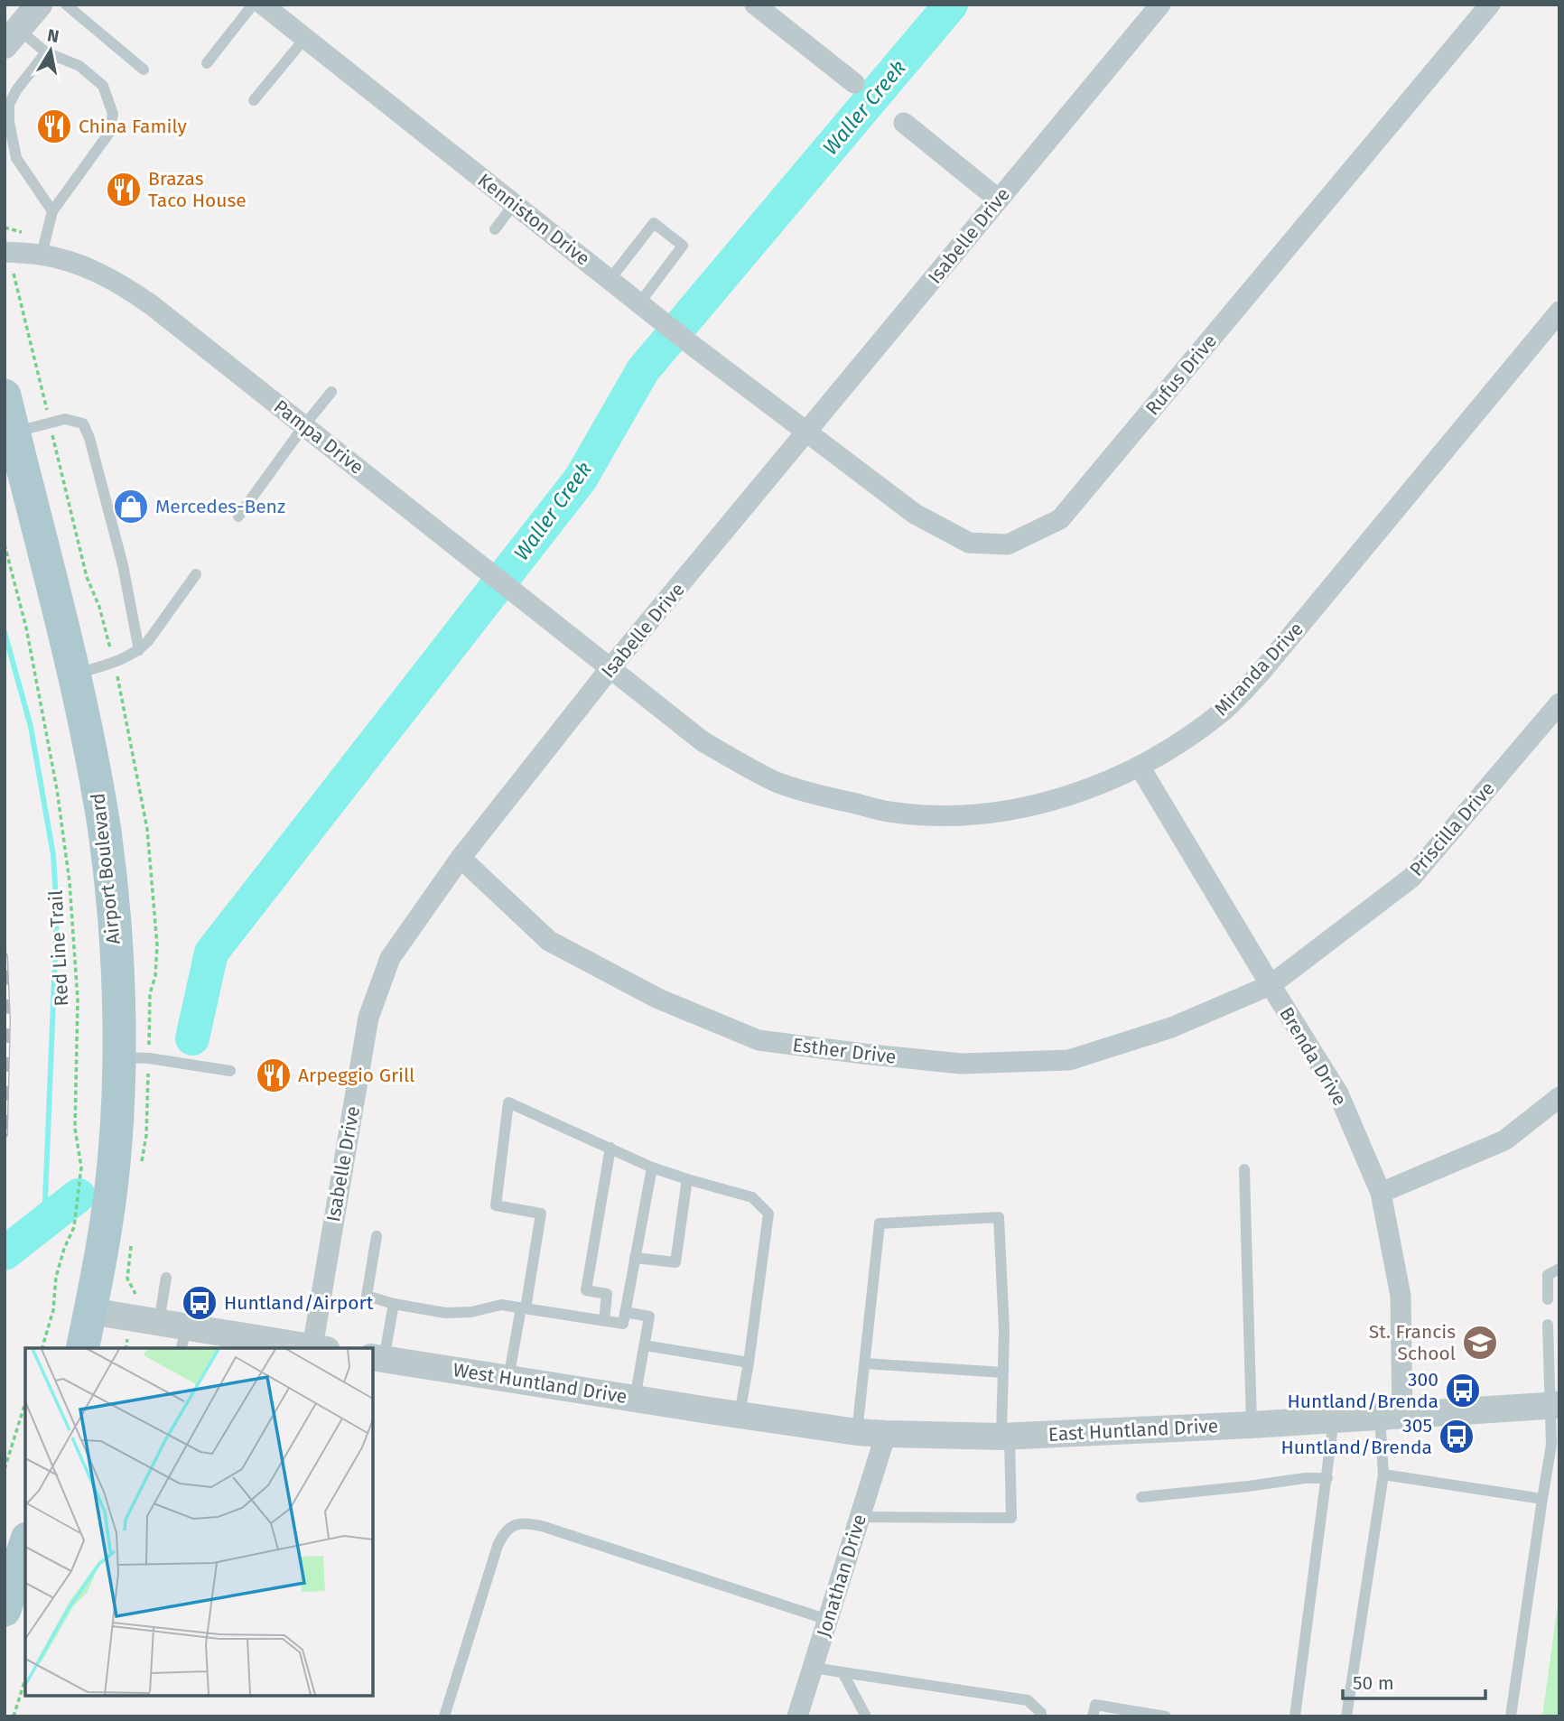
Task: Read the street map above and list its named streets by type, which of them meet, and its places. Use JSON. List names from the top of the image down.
{
  "streets": {
    "main road": ["Airport Boulevard"],
    "street": [
      "Kenniston Drive",
      "Isabelle Drive",
      "Rufus Drive",
      "Pampa Drive",
      "Miranda Drive",
      "Priscilla Drive",
      "Esther Drive",
      "Brenda Drive",
      "West Huntland Drive",
      "East Huntland Drive",
      "Jonathan Drive"
    ],
    "path": ["Red Line Trail"]
  },
  "crossings": [
    ["Kenniston Drive", "Isabelle Drive"],
    ["Kenniston Drive", "Rufus Drive"],
    ["Isabelle Drive", "Rufus Drive"],
    ["Isabelle Drive", "Pampa Drive"],
    ["Isabelle Drive", "Miranda Drive"],
    ["Isabelle Drive", "Esther Drive"],
    ["Pampa Drive", "Miranda Drive"],
    ["Miranda Drive", "Brenda Drive"],
    ["Priscilla Drive", "Esther Drive"],
    ["Priscilla Drive", "Brenda Drive"],
    ["Esther Drive", "Brenda Drive"],
    ["Brenda Drive", "East Huntland Drive"],
    ["West Huntland Drive", "East Huntland Drive"],
    ["East Huntland Drive", "Jonathan Drive"]
  ],
  "water": ["Waller Creek"],
  "places": {
    "restaurant": ["China Family", "Brazas Taco House", "Arpeggio Grill"],
    "shop": ["Mercedes-Benz"],
    "bus stop": ["Huntland/Airport", "300 Huntland/Brenda", "305 Huntland/Brenda"],
    "school or university": ["St. Francis School"]
  },
  "scale_bar": "50 m",
  "north": "top"
}
